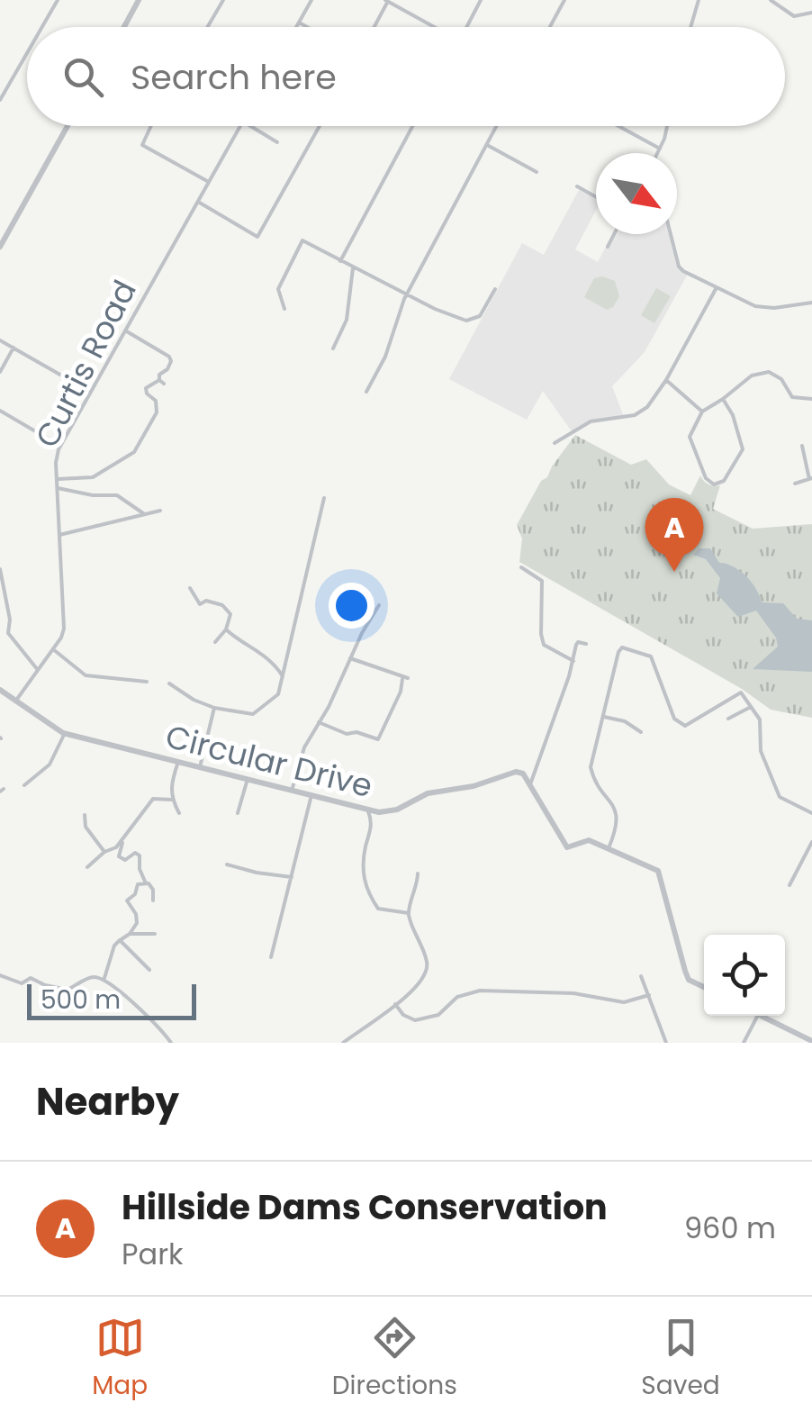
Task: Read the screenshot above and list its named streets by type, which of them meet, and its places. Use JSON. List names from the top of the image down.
{
  "streets": {
    "street": ["Curtis Road", "Circular Drive"]
  },
  "crossings": [
    ["Curtis Road", "Circular Drive"]
  ],
  "scale_bar": "500 m",
  "north": "bottom right",
  "page": {
    "search": "Search here",
    "pins": "A",
    "scale": "500 m",
    "heading": "Nearby",
    "list": [
      {
        "mark": "A",
        "name": "Hillside Dams Conservation",
        "note": "Park",
        "value": "960 m"
      }
    ],
    "nav": ["Map", "Directions", "Saved"]
  }
}
